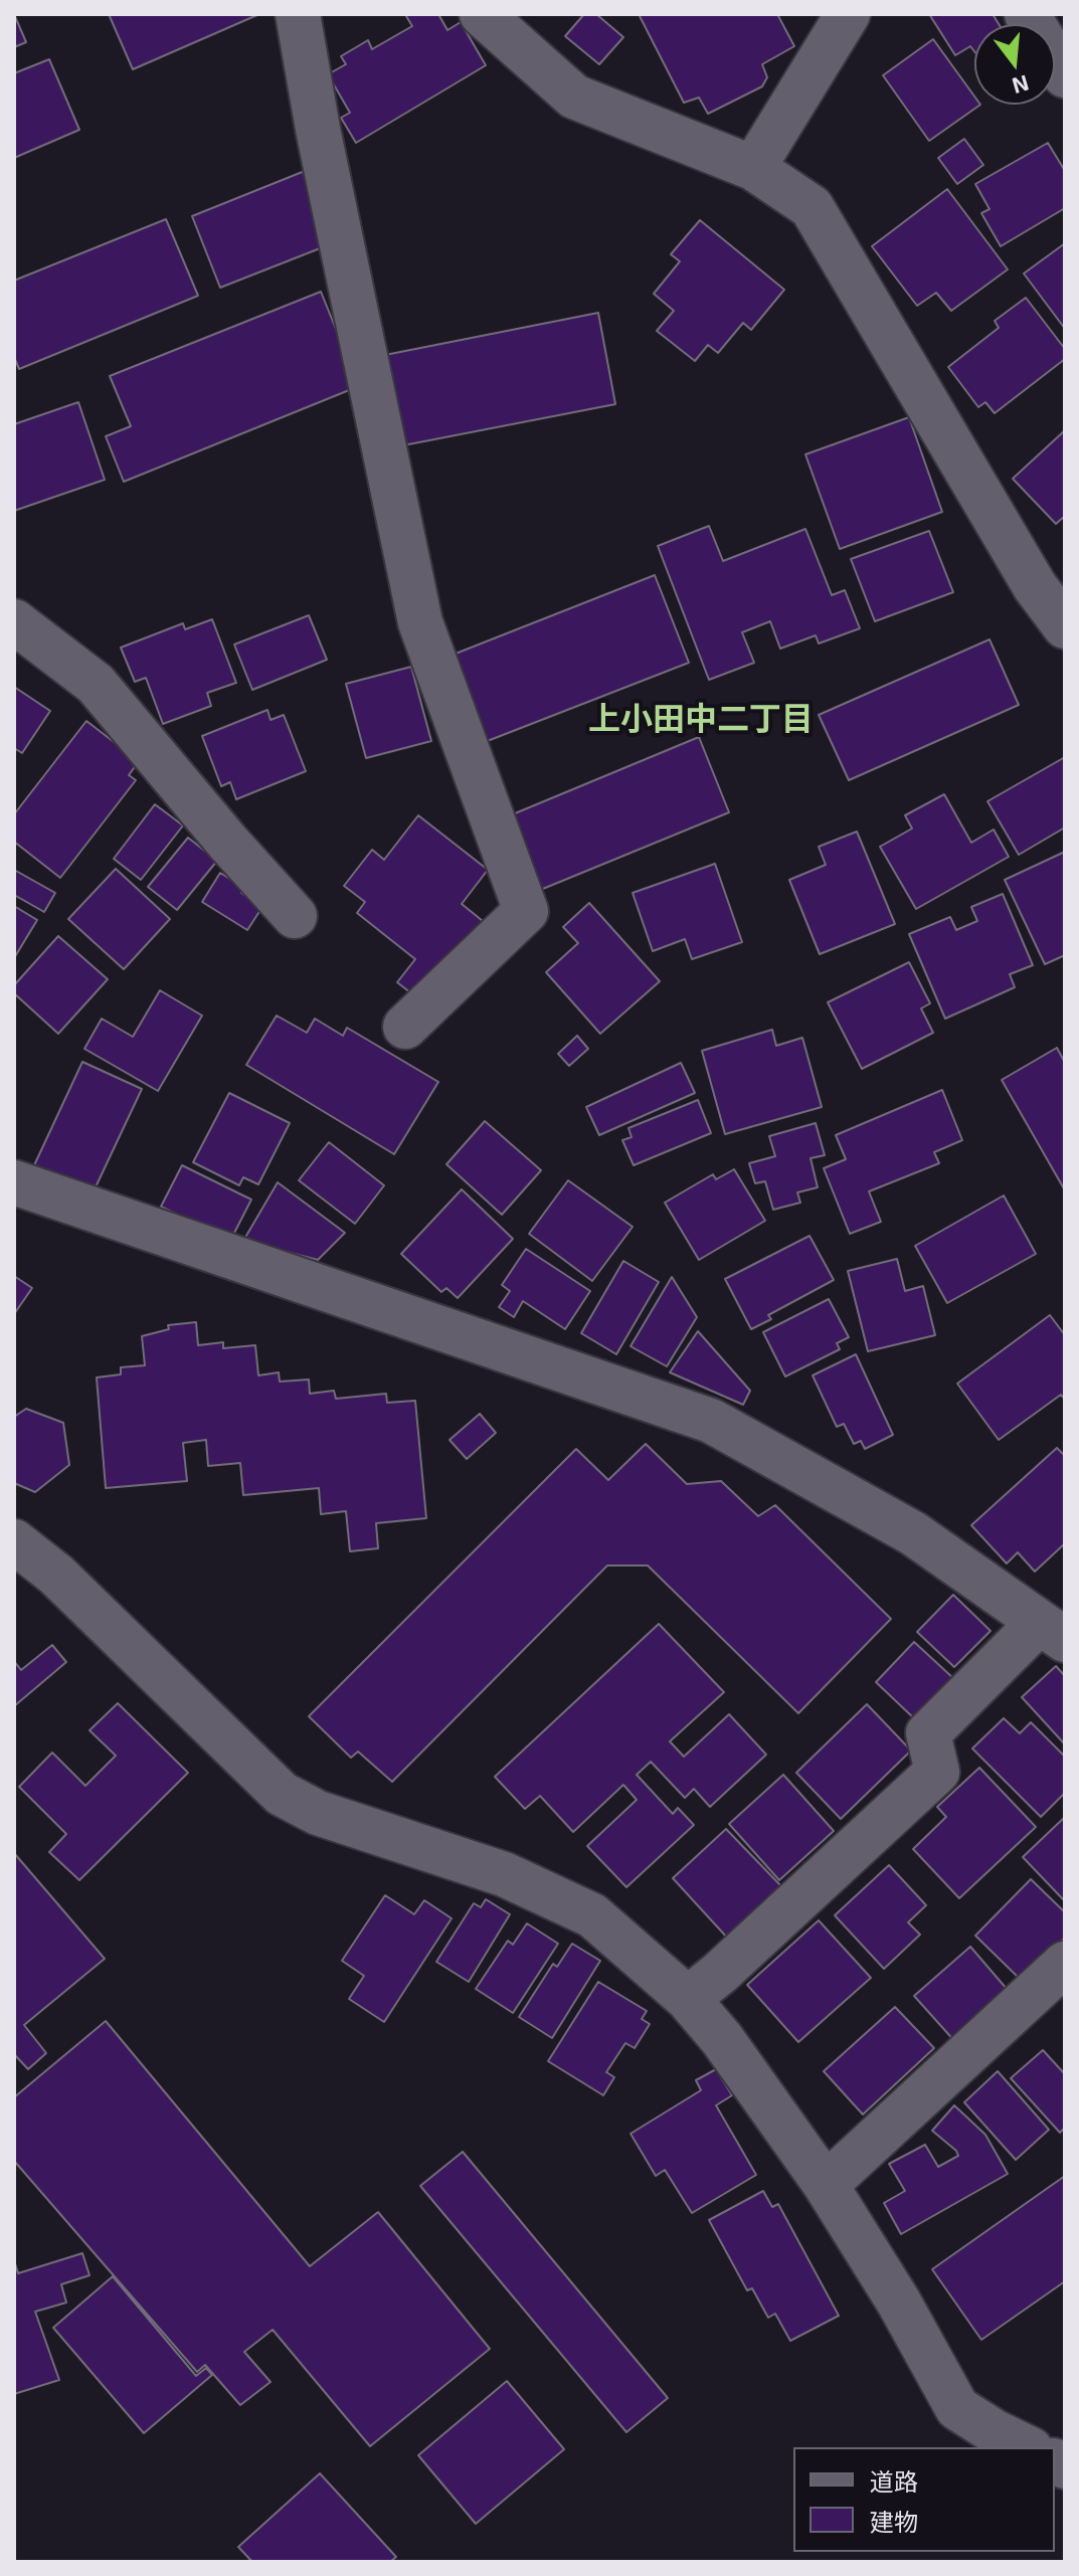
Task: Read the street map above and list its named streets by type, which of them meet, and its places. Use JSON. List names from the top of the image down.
{
  "districts": ["上小田中二丁目"],
  "legend": ["道路", "建物"],
  "north": "bottom"
}
